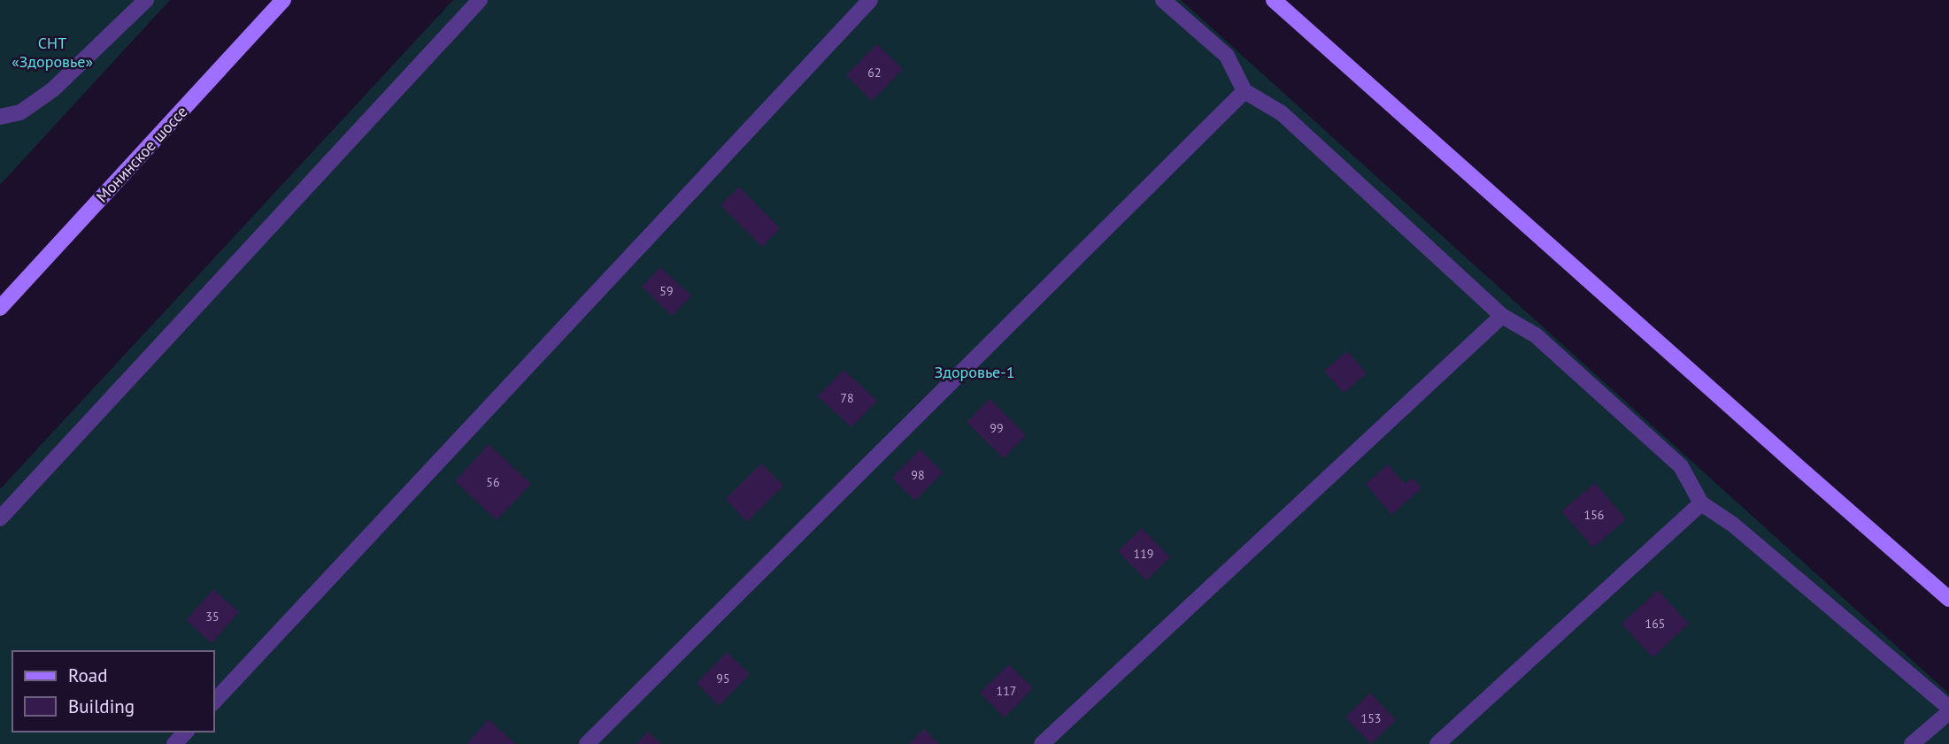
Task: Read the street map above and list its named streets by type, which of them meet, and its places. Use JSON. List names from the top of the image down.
{
  "streets": {
    "main road": ["Монинское шоссе"]
  },
  "parks": ["СНТ «Здоровье»", "Здоровье-1"],
  "house_numbers": [
    "62",
    "59",
    "78",
    "99",
    "98",
    "56",
    "156",
    "119",
    "35",
    "165",
    "95",
    "117",
    "153"
  ],
  "legend": ["Road", "Building"]
}
